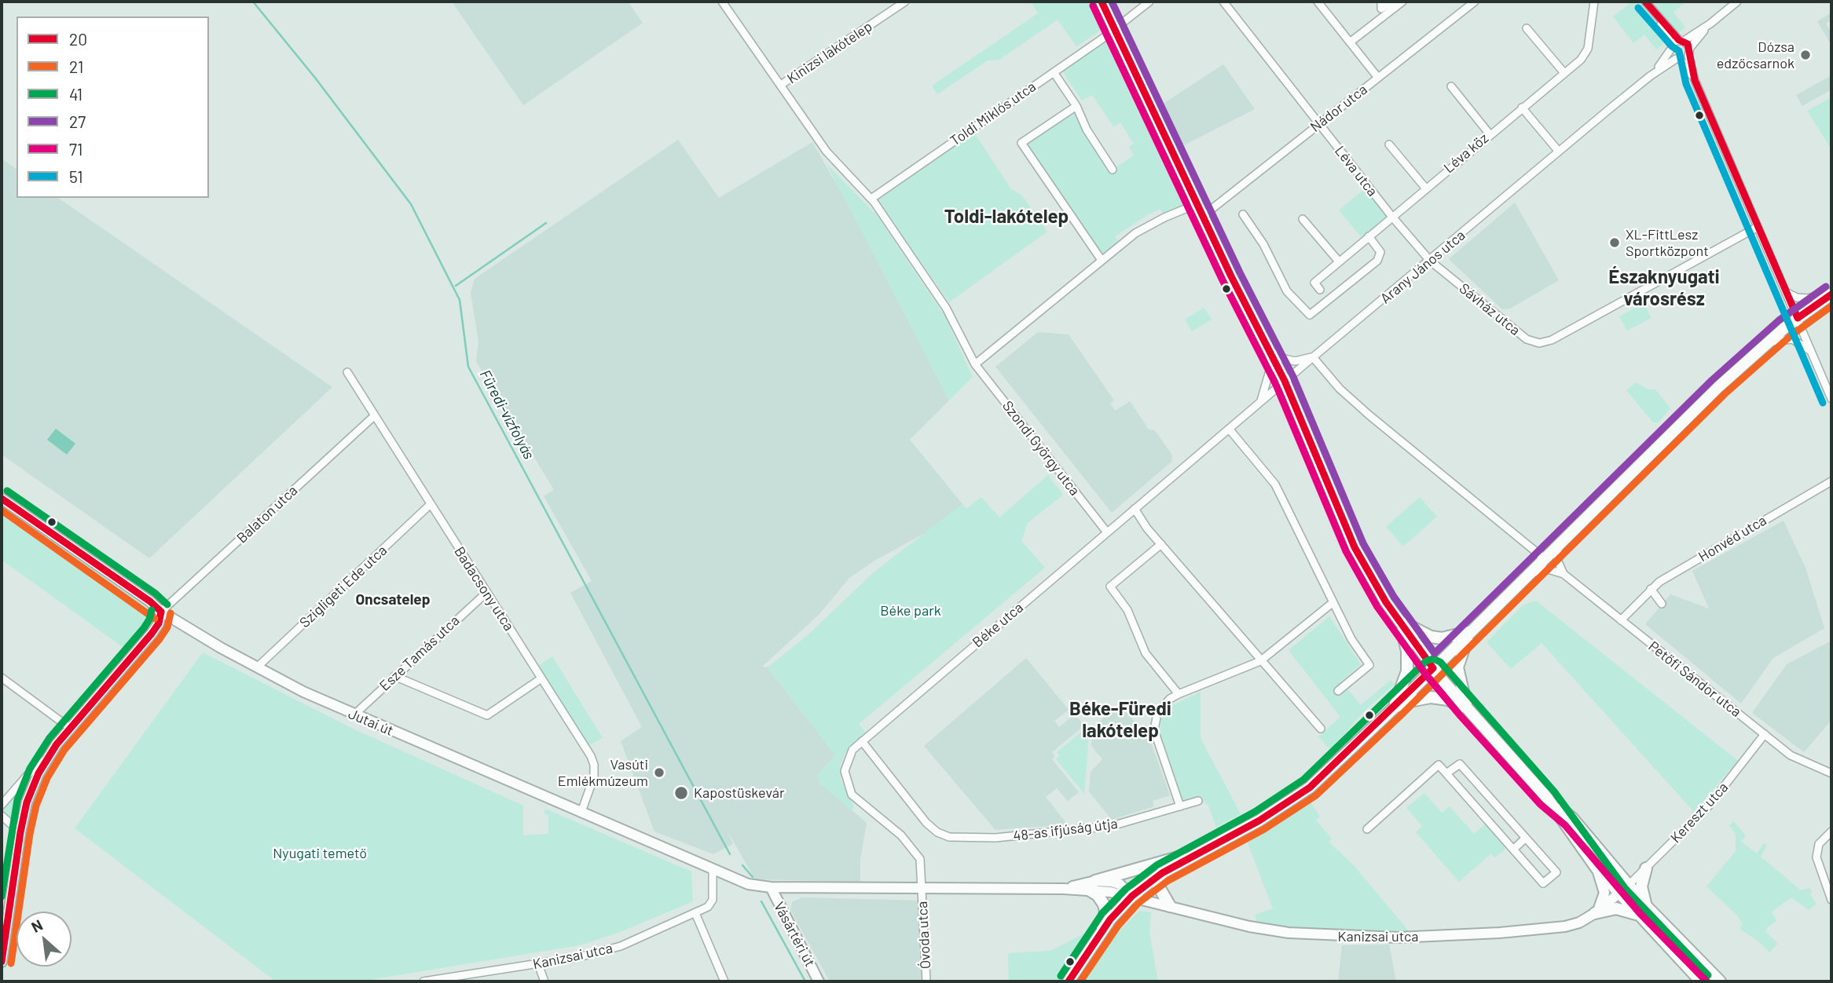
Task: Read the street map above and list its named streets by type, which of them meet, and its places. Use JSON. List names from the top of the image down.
{
  "streets": {
    "street": [
      "Kinizsi lakótelep",
      "Nádor utca",
      "Toldi Miklós utca",
      "Léva köz",
      "Léva utca",
      "Arany János utca",
      "Sávház utca",
      "Szondi György utca",
      "Balaton utca",
      "Honvéd utca",
      "Szigligeti Ede utca",
      "Badacsony utca",
      "Béke utca",
      "Esze Tamás utca",
      "Petőfi Sándor utca",
      "Jutai út",
      "Kereszt utca",
      "48-as ifjúság útja",
      "Vásártéri út",
      "Óvoda utca",
      "Kanizsai utca"
    ]
  },
  "crossings": [
    ["Kinizsi lakótelep", "Toldi Miklós utca"],
    ["Kinizsi lakótelep", "Szondi György utca"],
    ["Nádor utca", "Léva utca"],
    ["Toldi Miklós utca", "Szondi György utca"],
    ["Léva köz", "Léva utca"],
    ["Léva utca", "Arany János utca"],
    ["Léva utca", "Sávház utca"],
    ["Arany János utca", "Sávház utca"],
    ["Arany János utca", "Béke utca"],
    ["Szondi György utca", "Béke utca"],
    ["Balaton utca", "Badacsony utca"],
    ["Balaton utca", "Jutai út"],
    ["Honvéd utca", "Petőfi Sándor utca"],
    ["Szigligeti Ede utca", "Badacsony utca"],
    ["Szigligeti Ede utca", "Jutai út"],
    ["Badacsony utca", "Esze Tamás utca"],
    ["Badacsony utca", "Jutai út"],
    ["Béke utca", "48-as ifjúság útja"],
    ["Béke utca", "Óvoda utca"],
    ["Béke utca", "Kanizsai utca"],
    ["Esze Tamás utca", "Jutai út"],
    ["Petőfi Sándor utca", "Kereszt utca"],
    ["Jutai út", "Vásártéri út"],
    ["Jutai út", "Kanizsai utca"],
    ["Kereszt utca", "Kanizsai utca"],
    ["Vásártéri út", "Kanizsai utca"],
    ["Óvoda utca", "Kanizsai utca"]
  ],
  "districts": [
    "Toldi-lakótelep",
    "Északnyugati városrész",
    "Oncsatelep",
    "Béke-Füredi lakótelep"
  ],
  "water": ["Füredi-vízfolyás"],
  "parks": ["Béke park", "Nyugati temető"],
  "places": [
    "Dózsa edzőcsarnok",
    "XL-FittLesz Sportközpont",
    "Vasúti Emlékmúzeum",
    "Kapostüskevár"
  ],
  "lines": [
    "transit line 20",
    "transit line 27",
    "transit line 71",
    "transit line 51",
    "transit line 21",
    "transit line 41"
  ],
  "legend": [
    "20",
    "21",
    "41",
    "27",
    "71",
    "51"
  ],
  "north": "top left"
}
